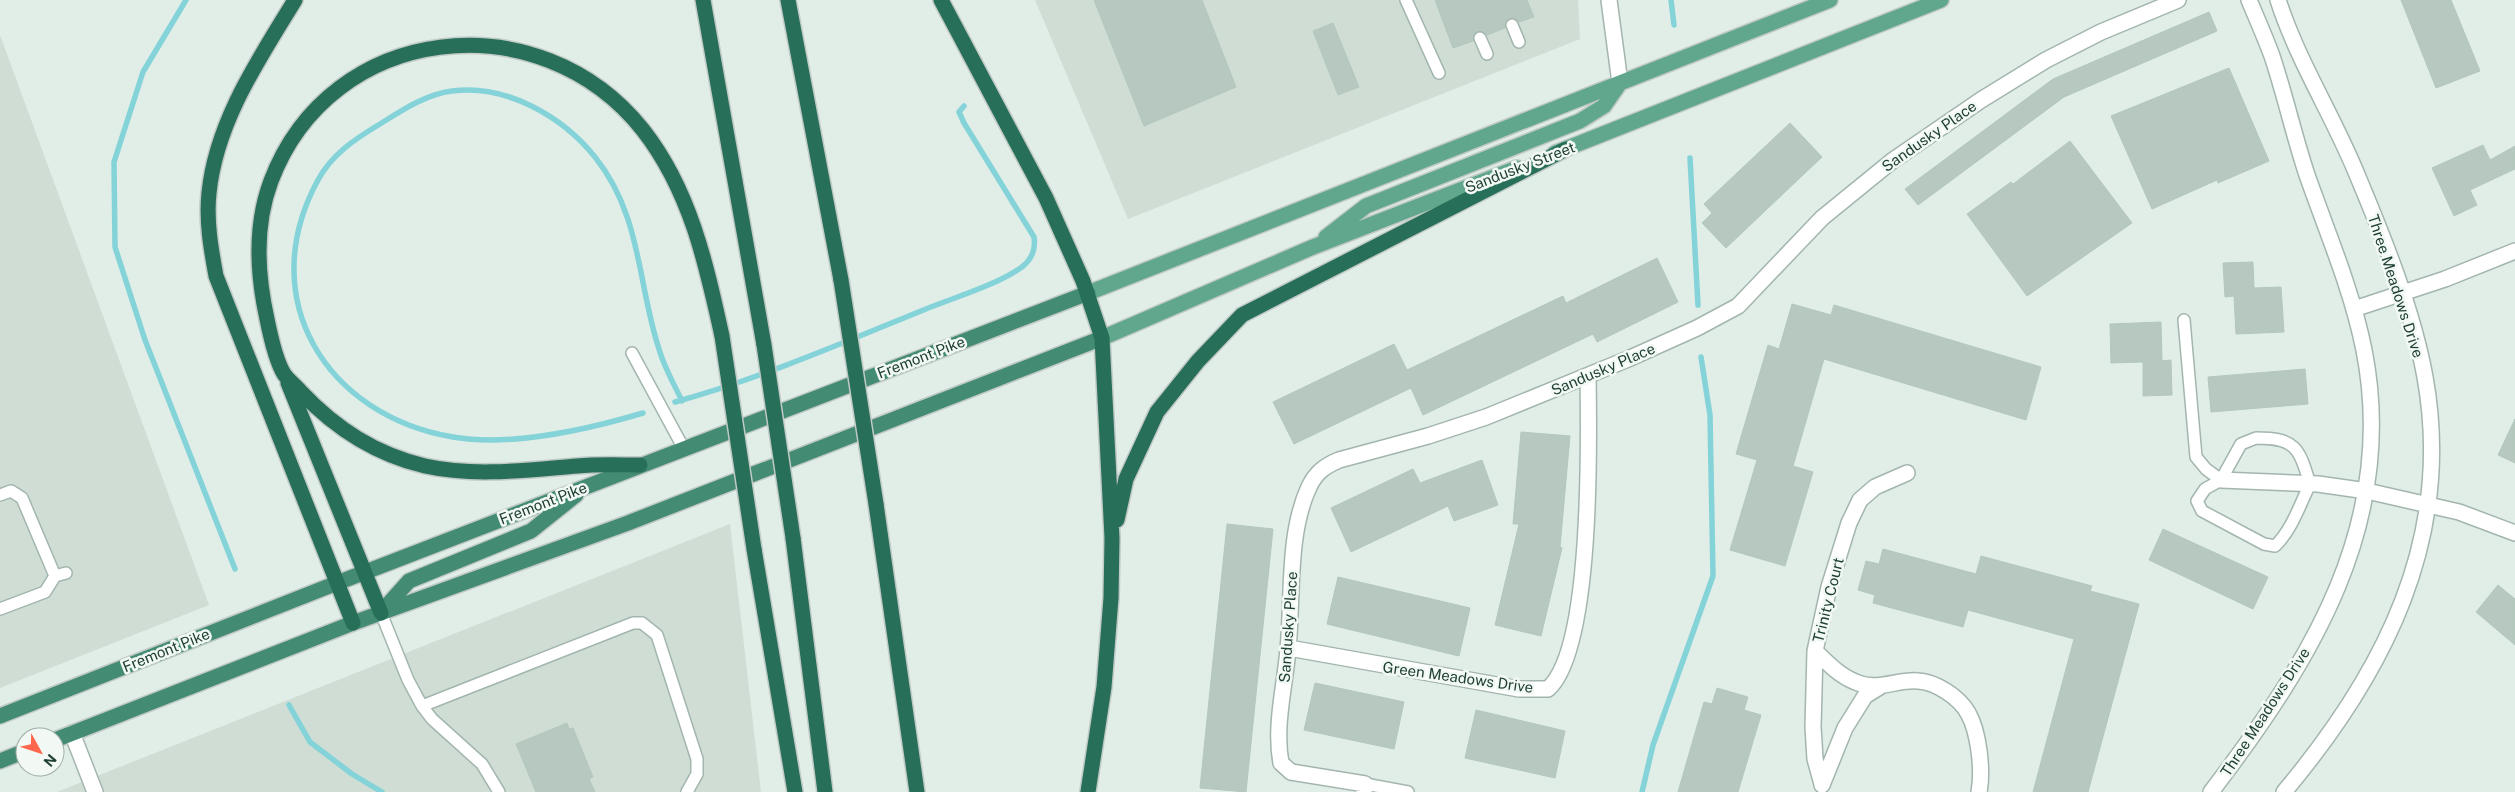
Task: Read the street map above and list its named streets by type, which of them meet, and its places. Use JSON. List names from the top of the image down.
{
  "streets": {
    "highway": ["Fremont Pike"],
    "main road": ["Sandusky Street"],
    "street": [
      "Sandusky Place",
      "Three Meadows Drive",
      "Trinity Court",
      "Green Meadows Drive"
    ]
  },
  "crossings": [
    ["Sandusky Place", "Green Meadows Drive"]
  ],
  "north": "bottom right"
}
